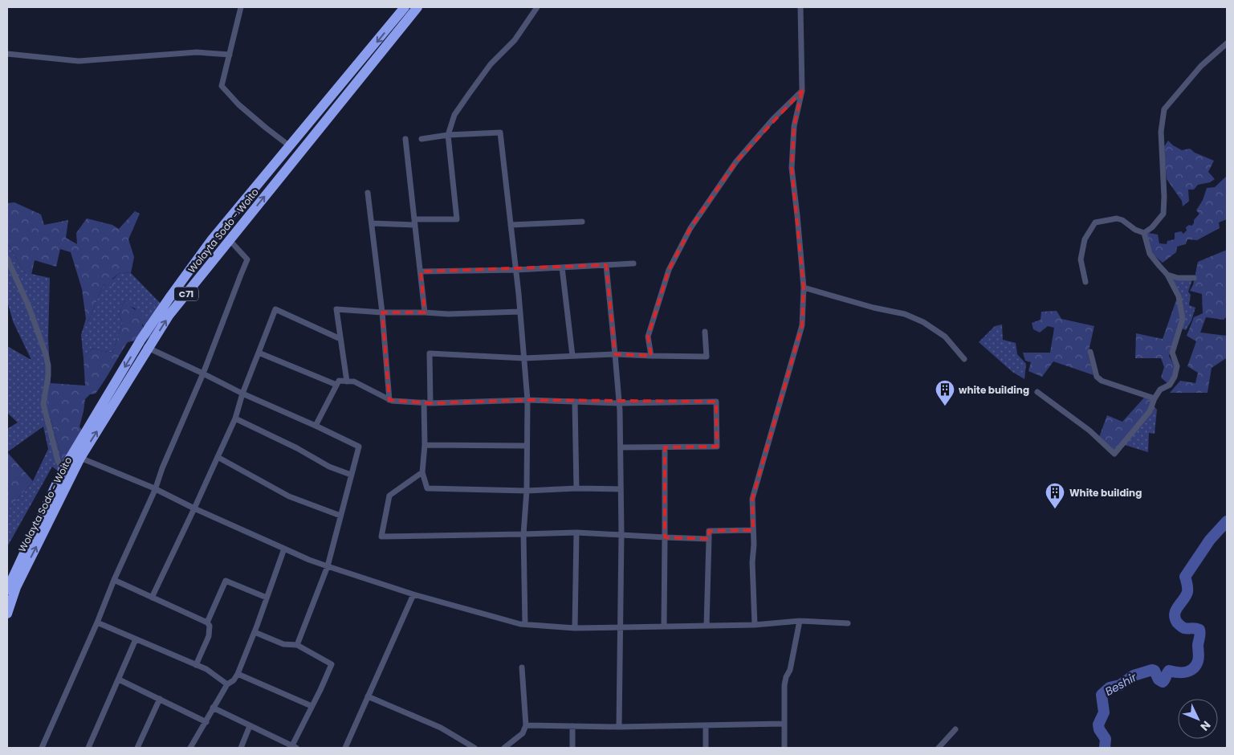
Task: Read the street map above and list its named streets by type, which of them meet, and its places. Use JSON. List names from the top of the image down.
{
  "streets": {
    "highway": ["Wolayta Sodo - Woito", "C71"]
  },
  "water": ["Beshir"],
  "places": {
    "building": ["white building", "White building"]
  },
  "north": "bottom right"
}
